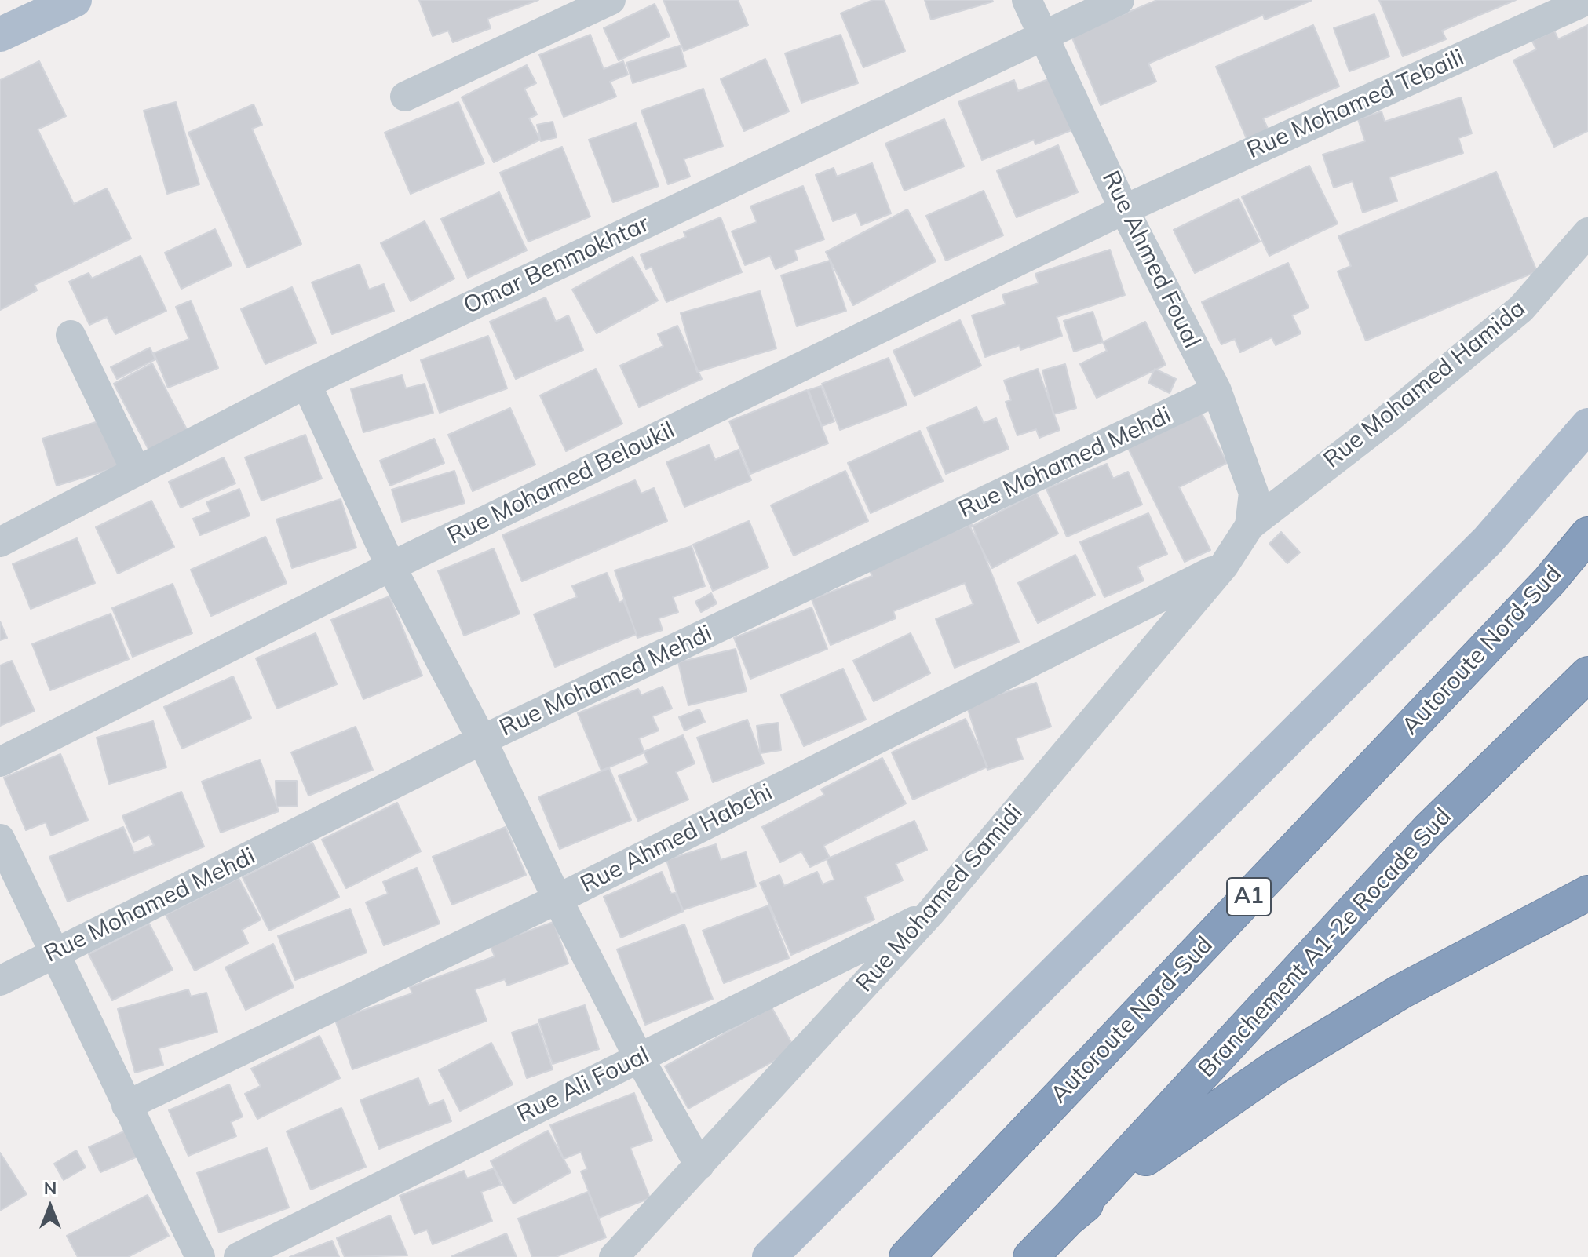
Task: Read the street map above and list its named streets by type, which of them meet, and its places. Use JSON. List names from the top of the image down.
{
  "streets": {
    "highway": ["Autoroute Nord-Sud", "A1", "Branchement A1-2e Rocade Sud"],
    "street": [
      "Rue Mohamed Tebaili",
      "Rue Ahmed Foual",
      "Omar Benmokhtar",
      "Rue Mohamed Hamida",
      "Rue Mohamed Mehdi",
      "Rue Mohamed Beloukil",
      "Rue Ahmed Habchi",
      "Rue Mohamed Samidi",
      "Rue Ali Foual"
    ]
  },
  "crossings": [
    ["Rue Mohamed Tebaili", "Rue Ahmed Foual"],
    ["Rue Mohamed Tebaili", "Rue Mohamed Beloukil"],
    ["Rue Ahmed Foual", "Omar Benmokhtar"],
    ["Rue Ahmed Foual", "Rue Mohamed Hamida"],
    ["Rue Ahmed Foual", "Rue Mohamed Mehdi"],
    ["Rue Ahmed Foual", "Rue Mohamed Beloukil"],
    ["Rue Ahmed Foual", "Rue Mohamed Samidi"],
    ["Rue Mohamed Hamida", "Rue Mohamed Samidi"],
    ["Rue Ahmed Habchi", "Rue Mohamed Samidi"],
    ["Rue Mohamed Samidi", "Rue Ali Foual"]
  ],
  "north": "top"
}
